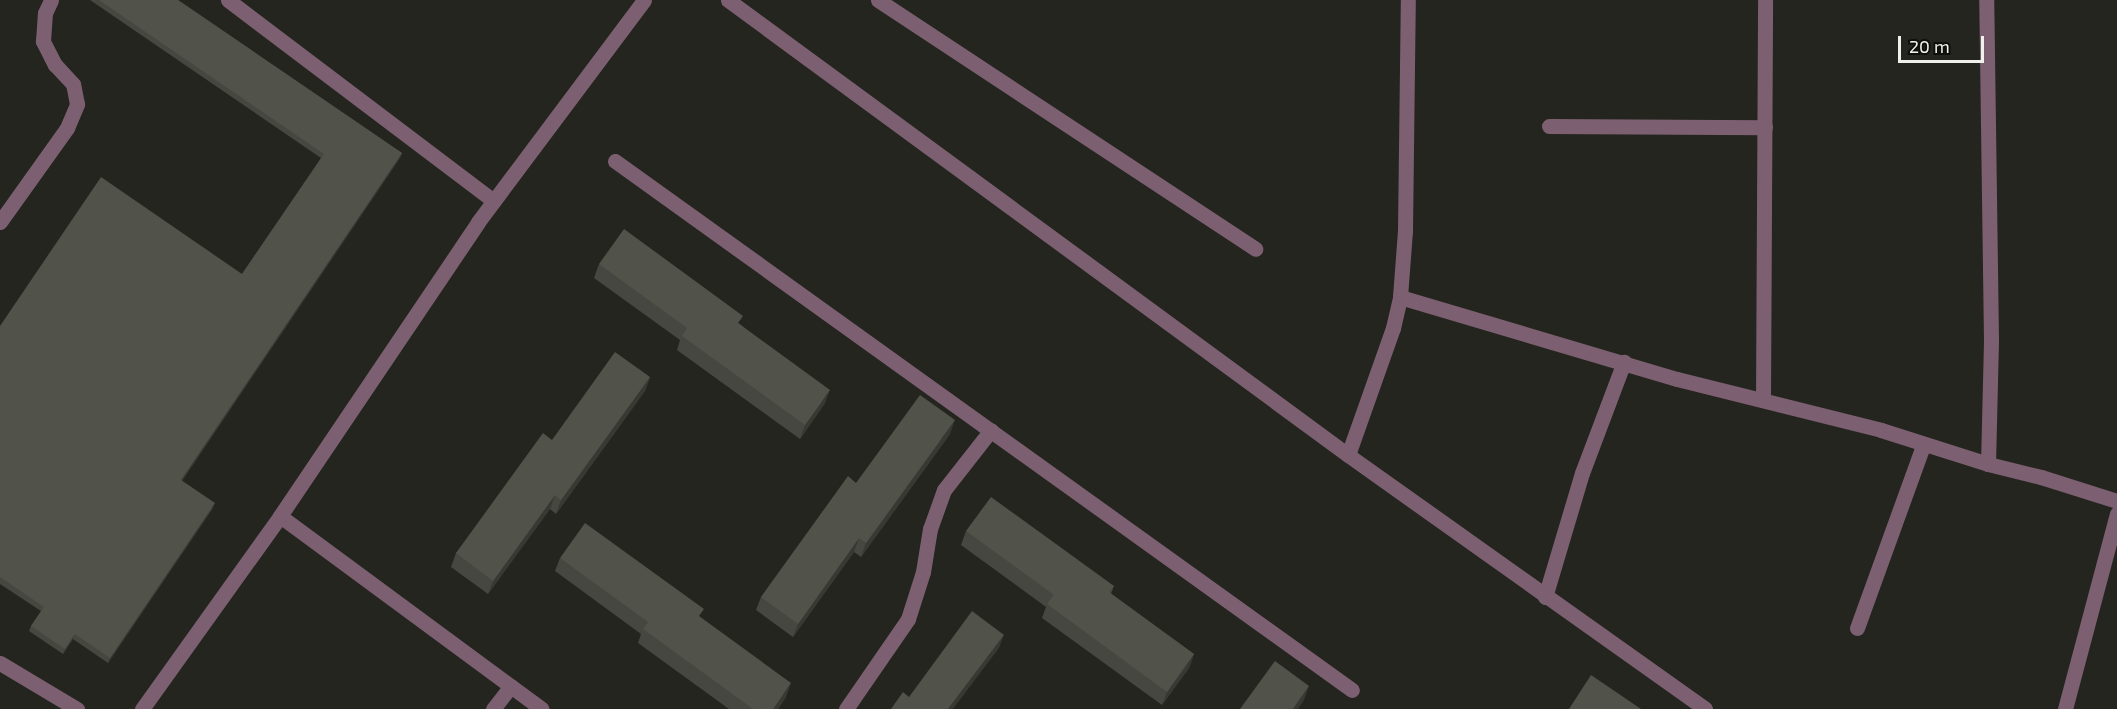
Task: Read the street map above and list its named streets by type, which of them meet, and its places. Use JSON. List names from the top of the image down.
{
  "scale_bar": "20 m"
}
